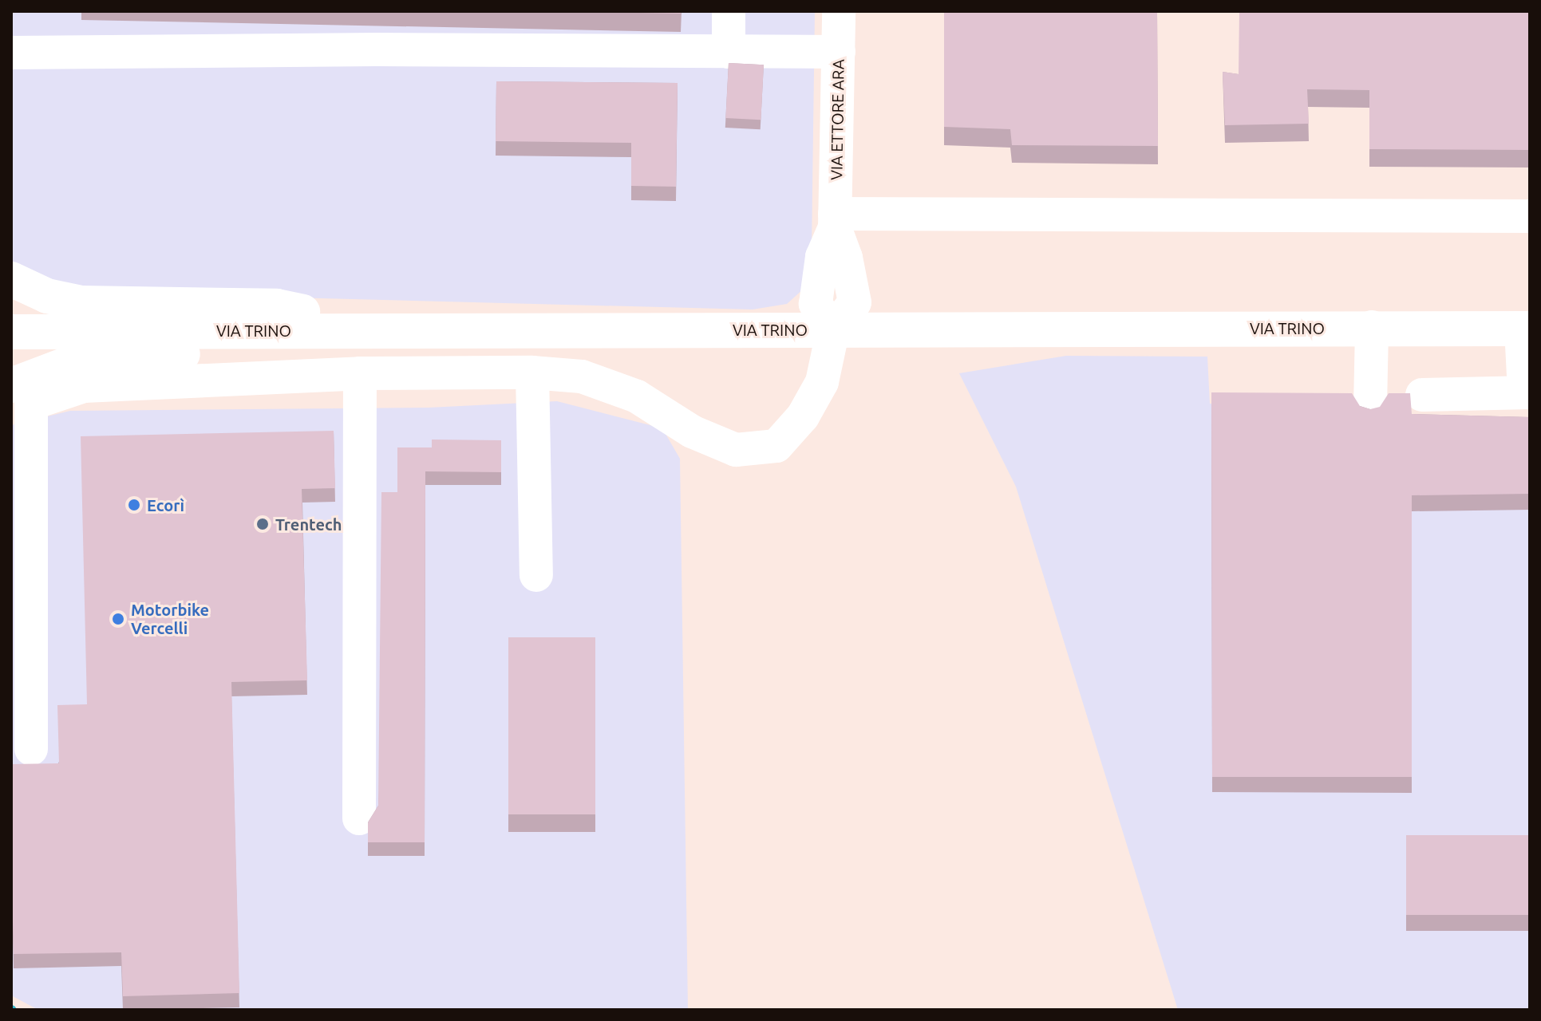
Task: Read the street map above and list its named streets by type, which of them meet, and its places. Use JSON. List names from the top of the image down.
{
  "streets": {
    "main road": ["VIA TRINO"],
    "street": ["VIA ETTORE ARA"]
  },
  "crossings": [
    ["VIA ETTORE ARA", "VIA TRINO"]
  ],
  "places": ["Ecorì", "Trentech", "Motorbike Vercelli"]
}
